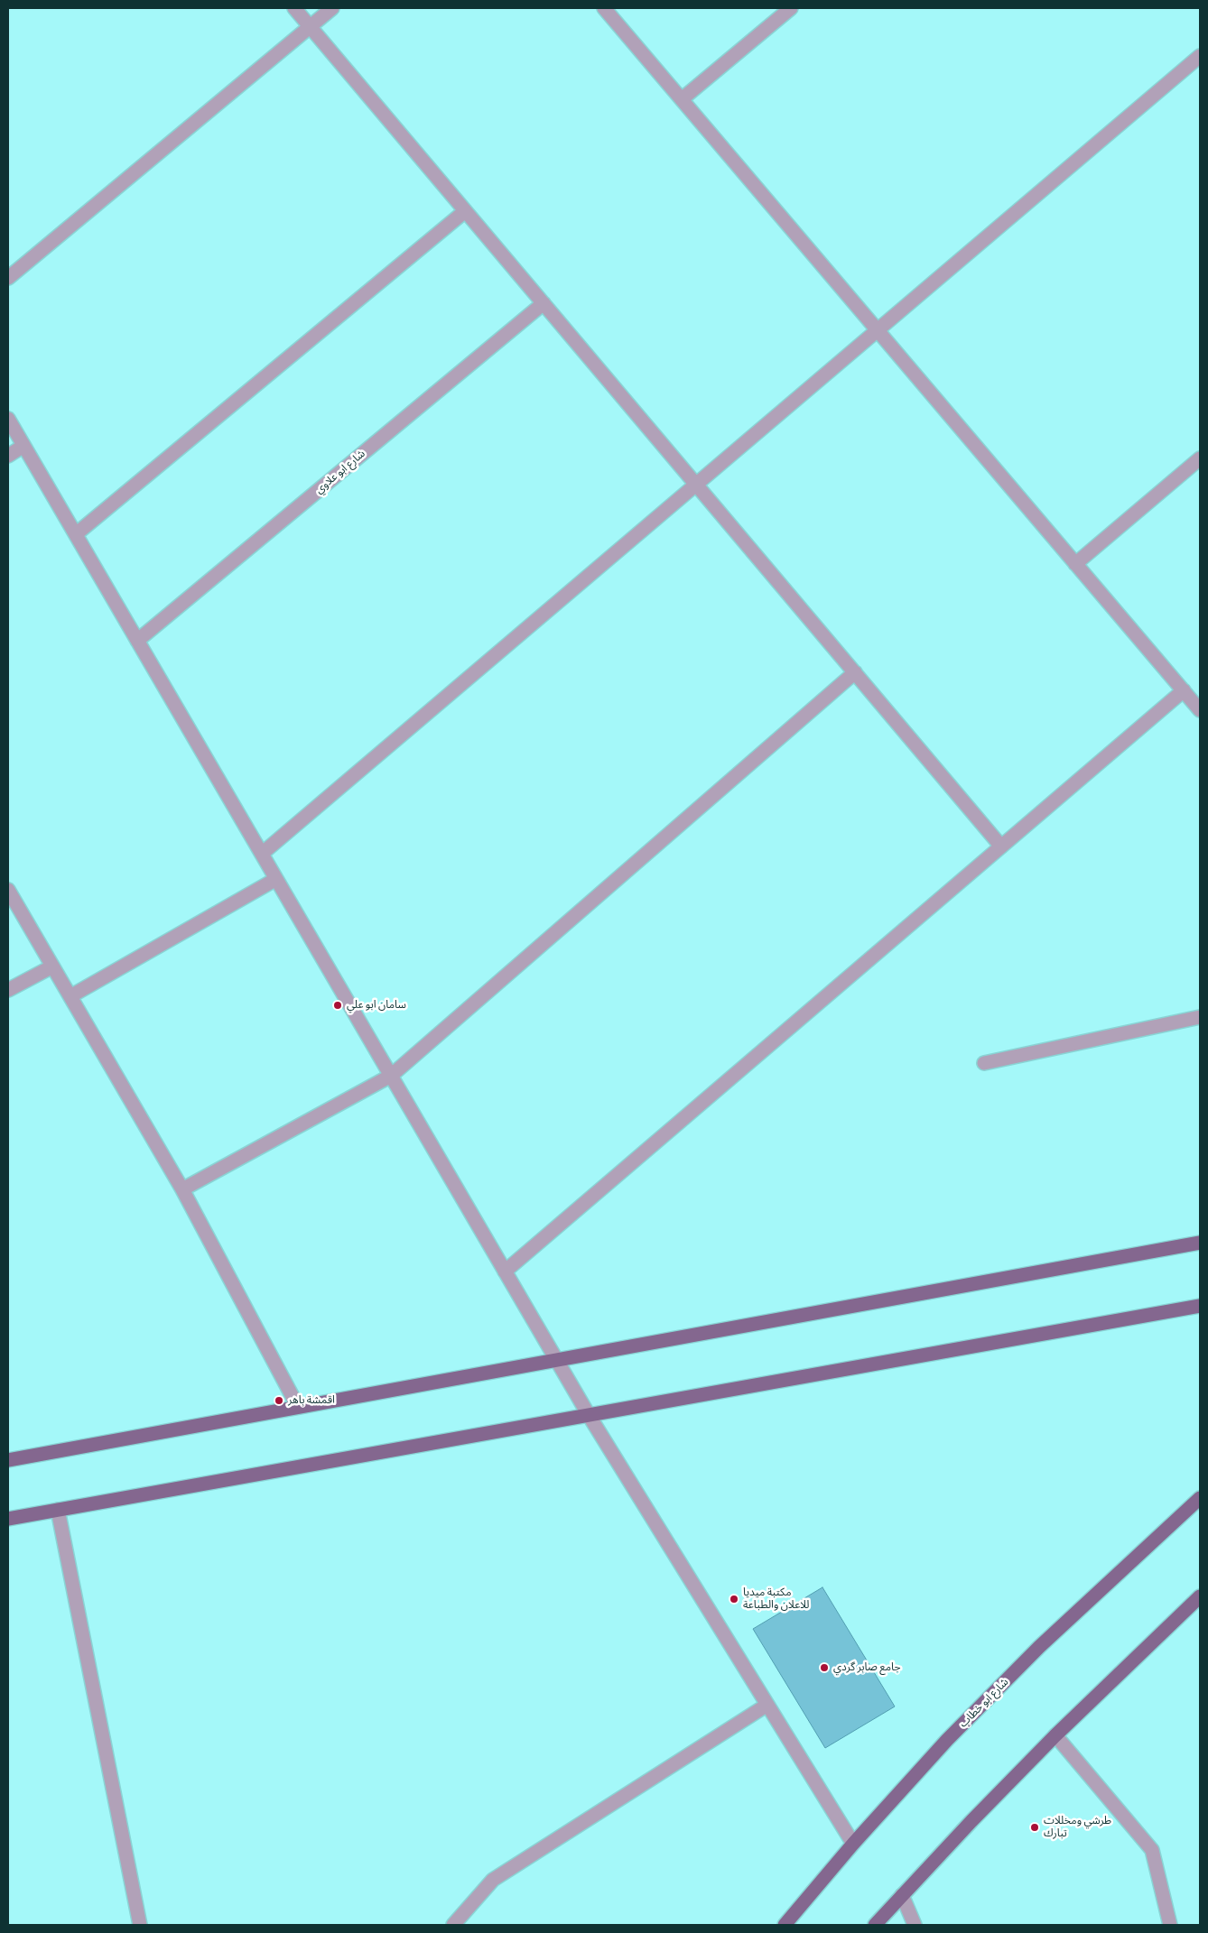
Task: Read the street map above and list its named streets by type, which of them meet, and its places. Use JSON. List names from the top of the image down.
{
  "streets": {
    "main road": ["شارع ابو خطاب"],
    "street": ["شارع ابو علاوي"]
  },
  "places": [
    "سامان ابو علي",
    "اقمشة باهر",
    "مكتبة ميديا للاعلان والطباعة",
    "جامع صابر گردي",
    "طرشي ومخللات تبارك"
  ]
}
